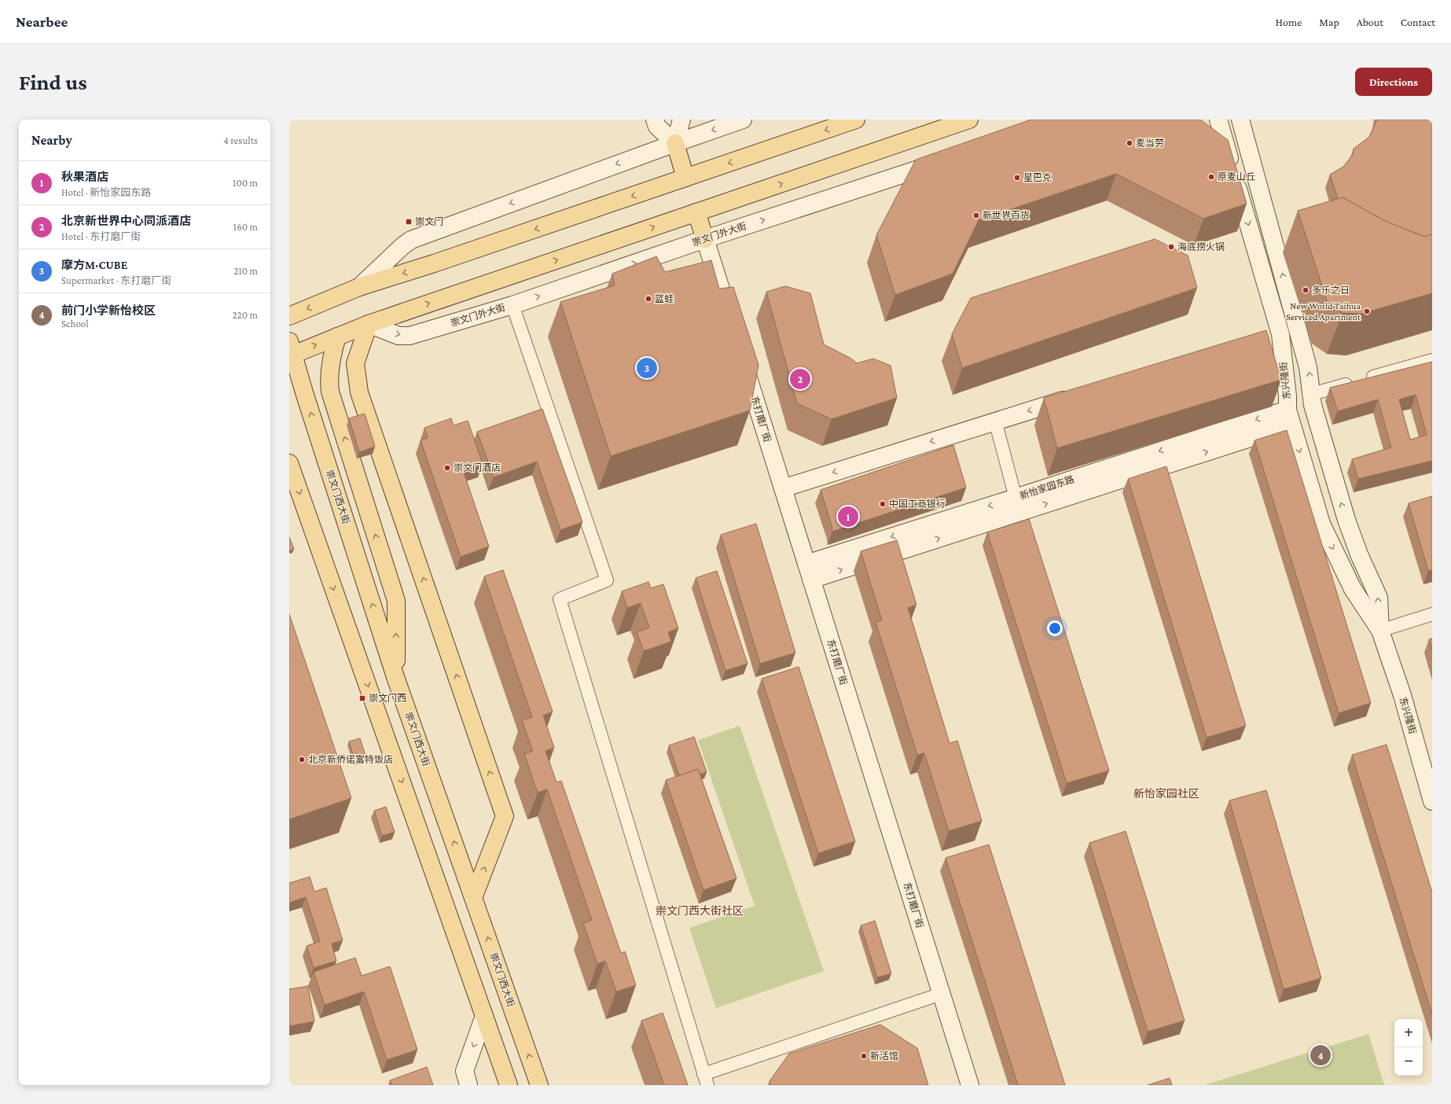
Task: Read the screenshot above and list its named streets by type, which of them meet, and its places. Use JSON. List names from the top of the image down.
{
  "streets": {
    "main road": ["崇文门西大街"],
    "street": [
      "崇文门外大街",
      "东兴隆街",
      "东打磨厂街",
      "新怡家园东路"
    ]
  },
  "crossings": [
    ["东兴隆街", "新怡家园东路"],
    ["东打磨厂街", "新怡家园东路"]
  ],
  "districts": ["新怡家园社区", "崇文门西大街社区"],
  "places": {
    "other": [
      "麦当劳",
      "原麦山丘",
      "星巴克",
      "新世界百货",
      "海底捞火锅",
      "多乐之日",
      "蓝蛙",
      "New World Taihua Serviced Apartment",
      "崇文门酒店",
      "中国工商银行",
      "北京新侨诺富特饭店",
      "新活馆"
    ],
    "transit": ["崇文门", "崇文门西"]
  },
  "page": {
    "header": "Nearbee",
    "nav": [
      "Home",
      "Map",
      "About",
      "Contact"
    ],
    "buttons": "Directions",
    "title": "Find us",
    "heading": ["Nearby", "4 results"],
    "list": [
      {
        "mark": "1",
        "name": "秋果酒店",
        "note": "Hotel · 新怡家园东路",
        "value": "100 m"
      },
      {
        "mark": "2",
        "name": "北京新世界中心同派酒店",
        "note": "Hotel · 东打磨厂街",
        "value": "160 m"
      },
      {
        "mark": "3",
        "name": "摩方M·CUBE",
        "note": "Supermarket · 东打磨厂街",
        "value": "210 m"
      },
      {
        "mark": "4",
        "name": "前门小学新怡校区",
        "note": "School",
        "value": "220 m"
      }
    ],
    "pins": [
      "3",
      "2",
      "1",
      "4"
    ],
    "map_buttons": ["+", "−"]
  }
}
